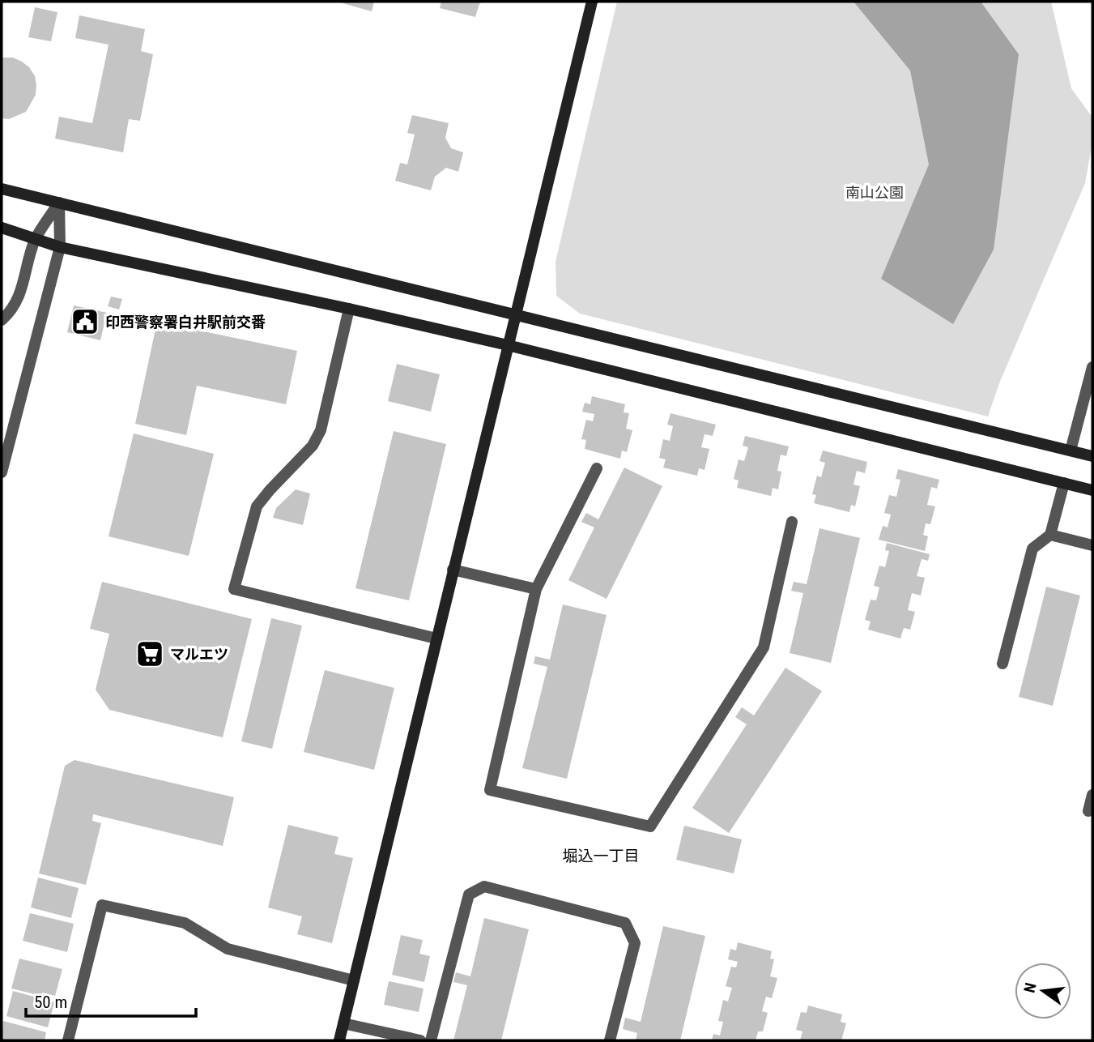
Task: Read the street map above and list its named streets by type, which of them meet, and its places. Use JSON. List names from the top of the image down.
{
  "districts": ["堀込一丁目"],
  "parks": ["南山公園"],
  "places": {
    "public building": ["印西警察署白井駅前交番"],
    "supermarket": ["マルエツ"]
  },
  "scale_bar": "50 m",
  "north": "left"
}
